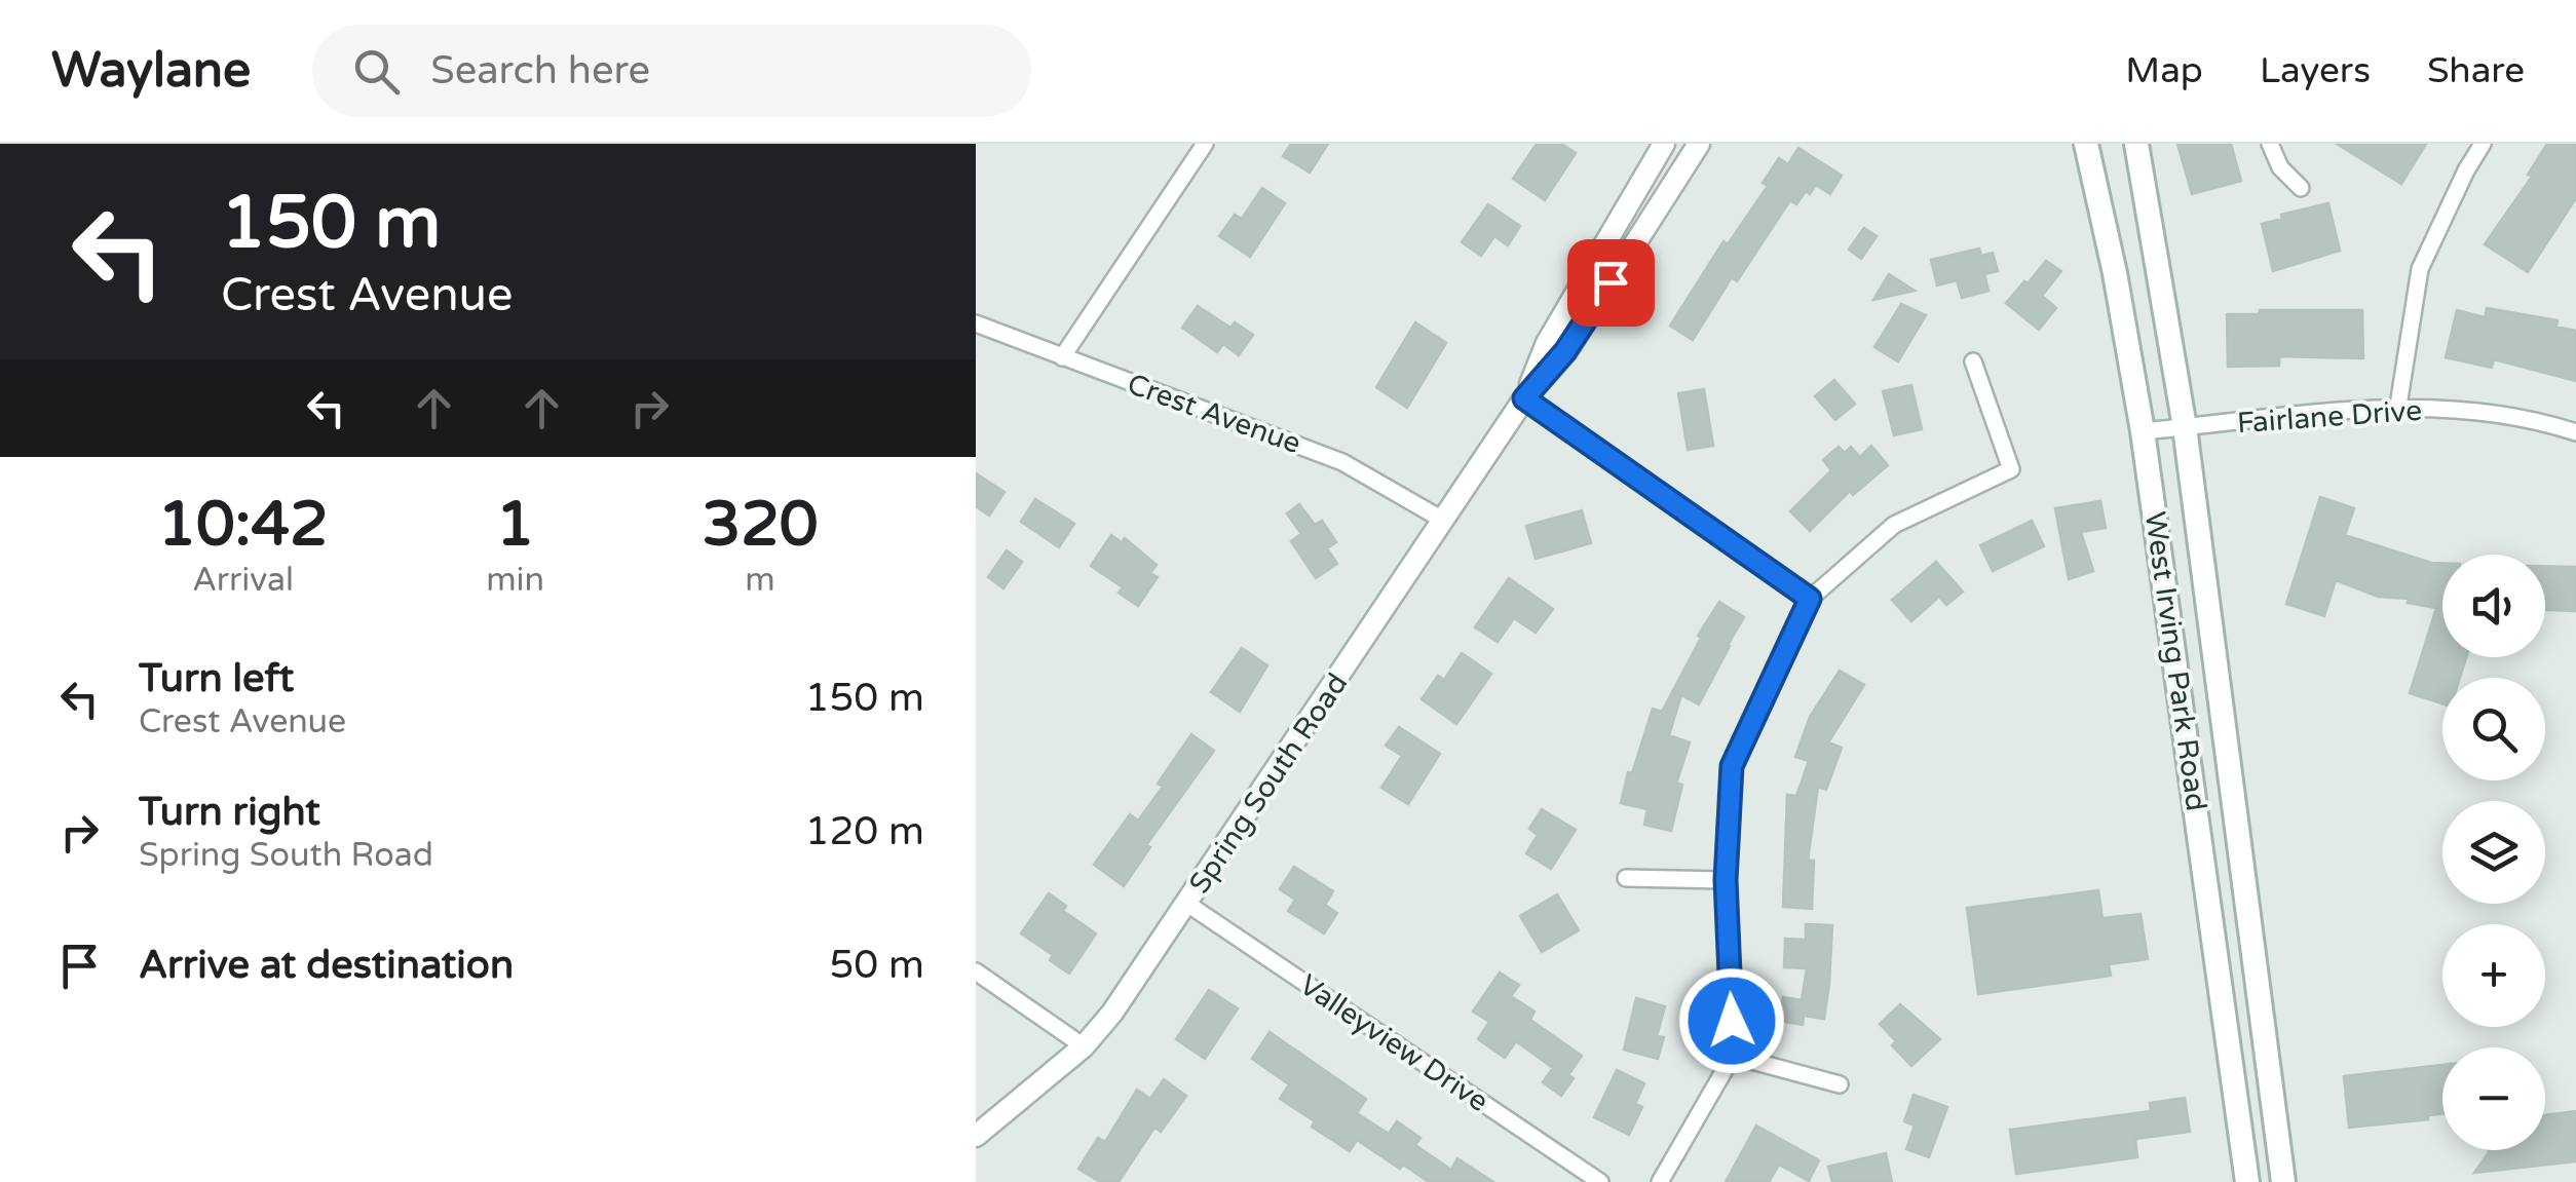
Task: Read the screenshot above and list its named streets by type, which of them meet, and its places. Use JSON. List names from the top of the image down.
{
  "streets": {
    "main road": ["West Irving Park Road"],
    "street": [
      "Crest Avenue",
      "Fairlane Drive",
      "Spring South Road",
      "Valleyview Drive"
    ]
  },
  "crossings": [
    ["Crest Avenue", "Spring South Road"],
    ["Fairlane Drive", "West Irving Park Road"],
    ["Spring South Road", "Valleyview Drive"]
  ],
  "page": {
    "header": "Waylane",
    "search": "Search here",
    "nav": ["Map", "Layers", "Share"],
    "turn": ["150 m", "Crest Avenue"],
    "eta": [
      "10:42",
      "Arrival",
      "1",
      "min",
      "320",
      "m"
    ],
    "map_buttons": ["+", "−"],
    "list": [
      {
        "name": "Turn left",
        "note": "Crest Avenue",
        "value": "150 m"
      },
      {
        "name": "Turn right",
        "note": "Spring South Road",
        "value": "120 m"
      },
      {
        "name": "Arrive at destination",
        "value": "50 m"
      }
    ]
  }
}
